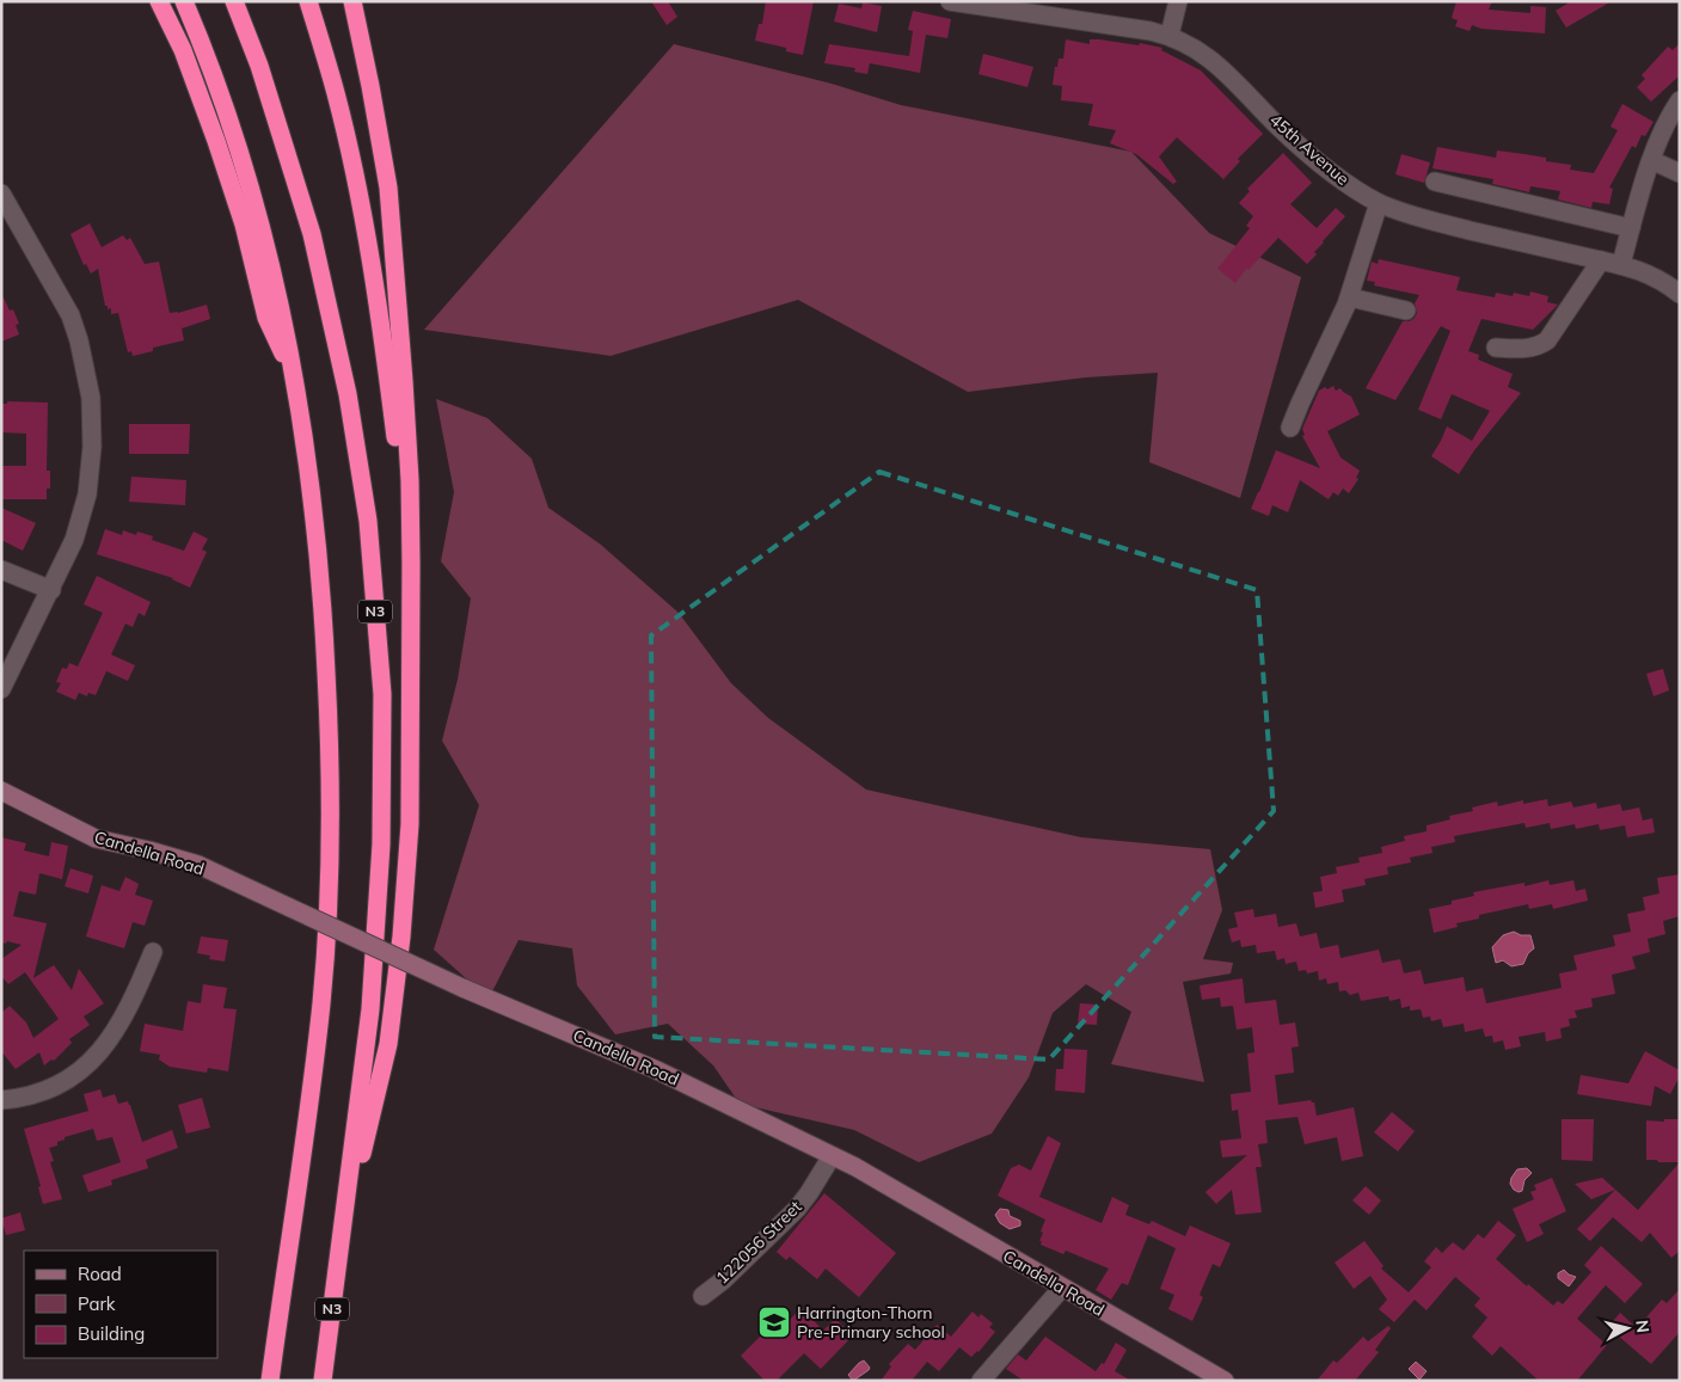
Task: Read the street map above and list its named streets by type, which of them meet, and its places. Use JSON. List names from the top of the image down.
{
  "streets": {
    "highway": ["N3"],
    "street": ["45th Avenue", "Candella Road", "122056 Street"]
  },
  "crossings": [
    ["Candella Road", "122056 Street"]
  ],
  "places": {
    "school or university": ["Harrington-Thorn Pre-Primary school"]
  },
  "legend": ["Road", "Park", "Building"],
  "north": "right"
}
